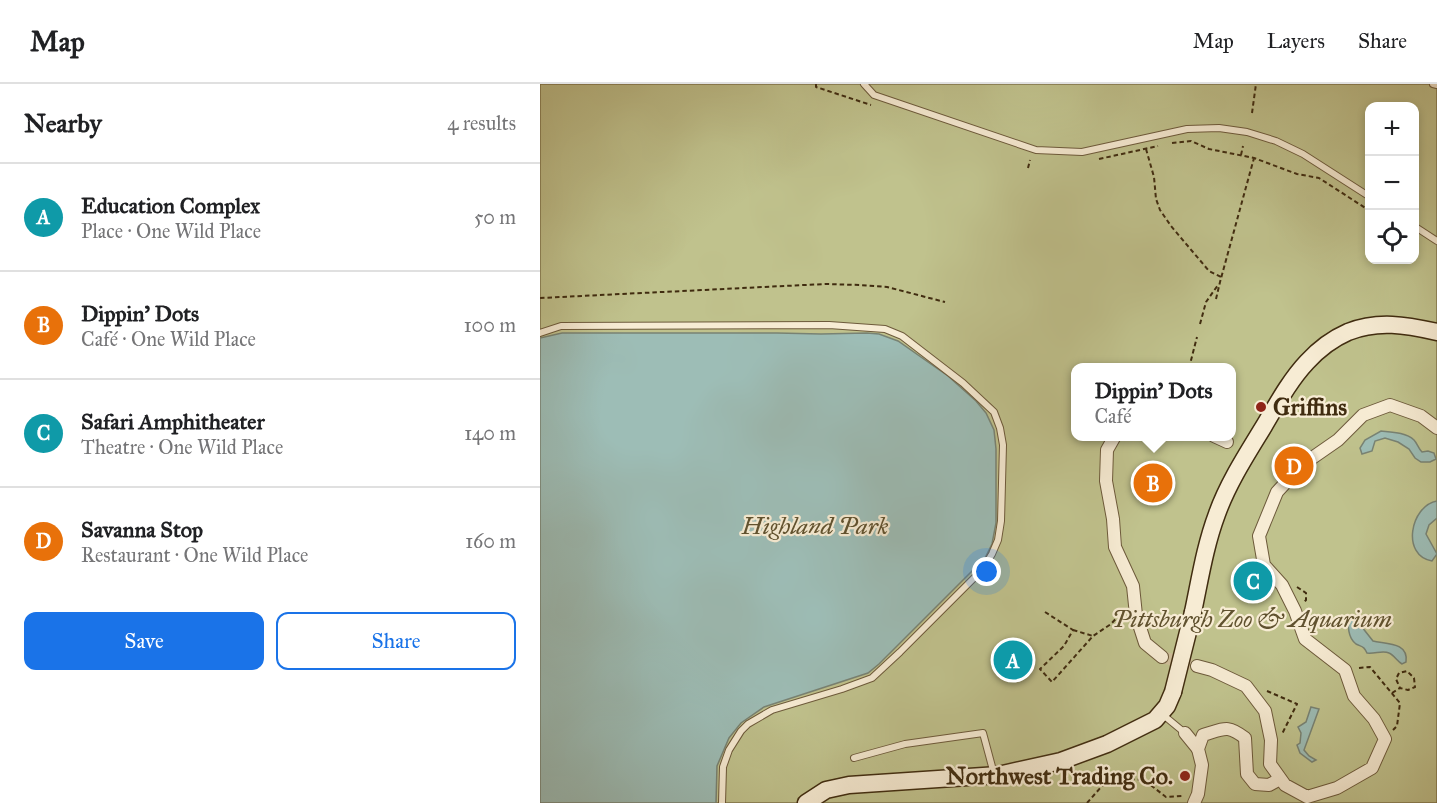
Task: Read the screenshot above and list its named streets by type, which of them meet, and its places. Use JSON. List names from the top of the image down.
{
  "parks": ["Highland Park", "Pittsburgh Zoo & Aquarium"],
  "places": ["Griffins", "Northwest Trading Co."],
  "page": {
    "header": "Map",
    "nav": ["Map", "Layers", "Share"],
    "heading": ["Nearby", "4 results"],
    "map_buttons": ["+", "−"],
    "list": [
      {
        "mark": "A",
        "name": "Education Complex",
        "note": "Place · One Wild Place",
        "value": "50 m"
      },
      {
        "mark": "B",
        "name": "Dippin' Dots",
        "note": "Café · One Wild Place",
        "value": "100 m"
      },
      {
        "mark": "C",
        "name": "Safari Amphitheater",
        "note": "Theatre · One Wild Place",
        "value": "140 m"
      },
      {
        "mark": "D",
        "name": "Savanna Stop",
        "note": "Restaurant · One Wild Place",
        "value": "160 m"
      }
    ],
    "popup": ["Dippin' Dots", "Café"],
    "pins": [
      "D",
      "B",
      "C",
      "A"
    ],
    "buttons": ["Save", "Share"]
  }
}
